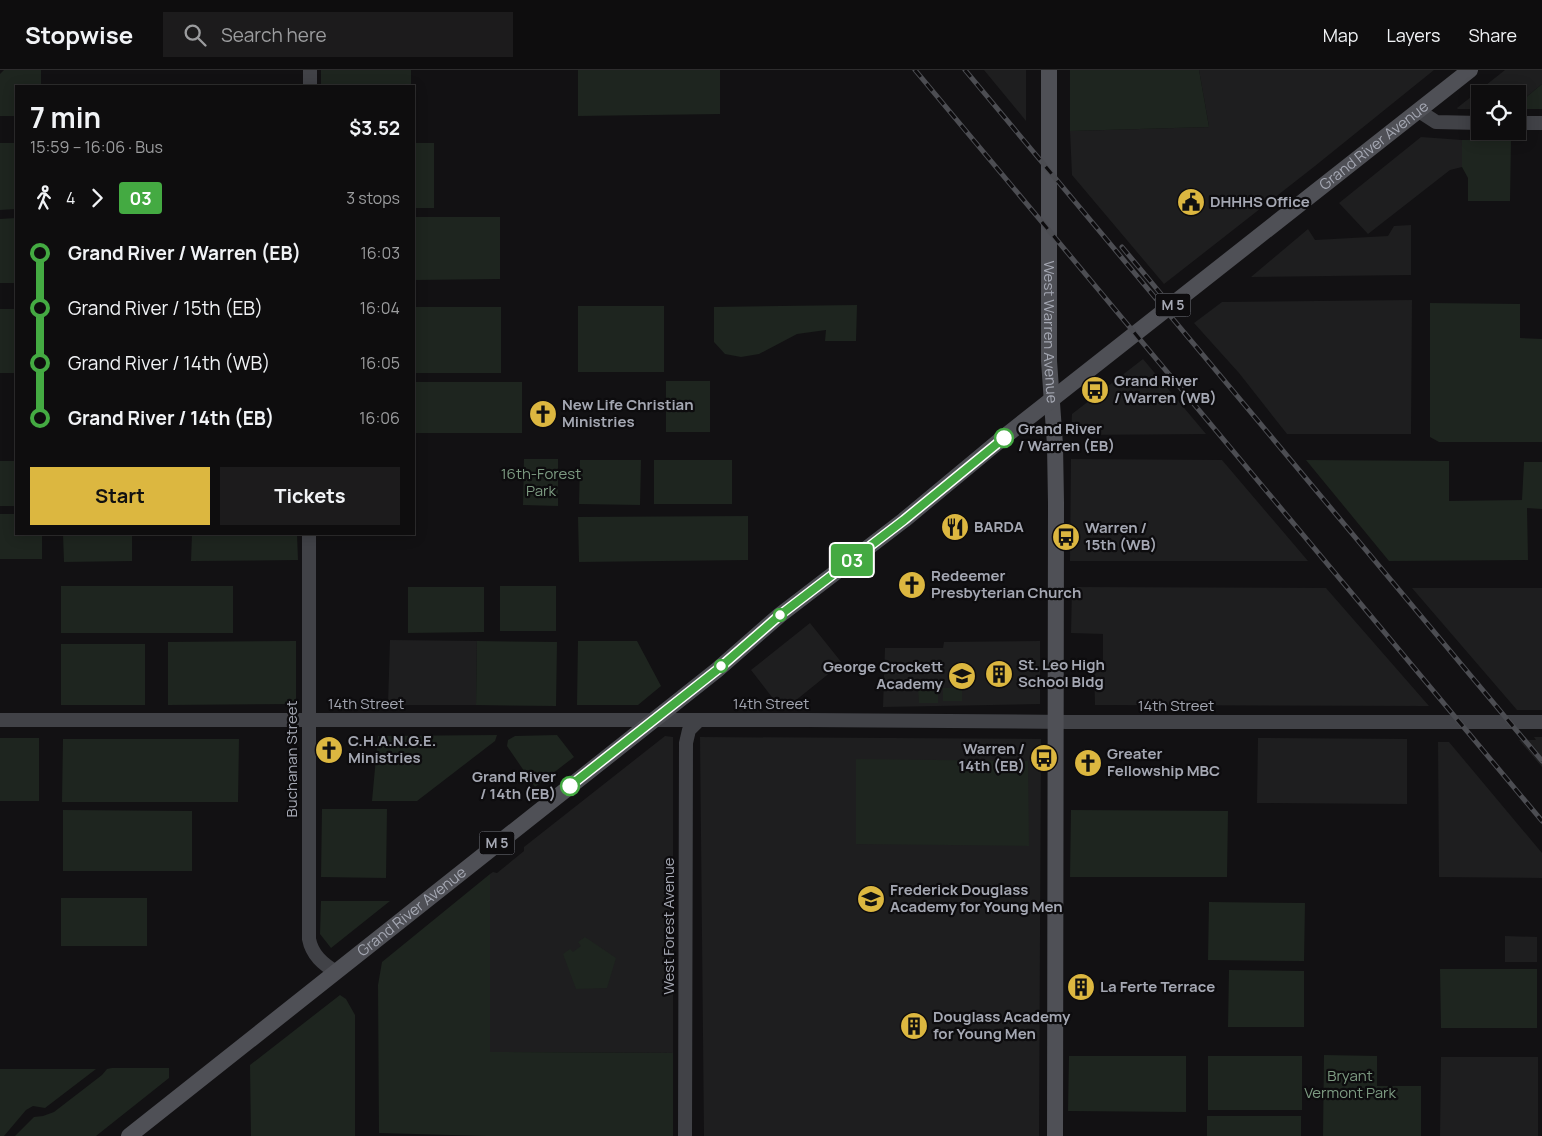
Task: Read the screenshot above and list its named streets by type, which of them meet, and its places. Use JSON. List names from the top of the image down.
{
  "streets": {
    "main road": ["Grand River Avenue", "M 5", "West Warren Avenue"],
    "street": ["14th Street", "Buchanan Street", "West Forest Avenue"]
  },
  "crossings": [
    ["Grand River Avenue", "West Warren Avenue"],
    ["Grand River Avenue", "14th Street"],
    ["Grand River Avenue", "Buchanan Street"],
    ["West Warren Avenue", "14th Street"],
    ["14th Street", "Buchanan Street"],
    ["14th Street", "West Forest Avenue"]
  ],
  "parks": ["16th-Forest Park", "Bryant Vermont Park"],
  "places": {
    "public building": ["DHHHS Office"],
    "bus stop": ["Grand River / Warren (WB)", "Warren / 15th (WB)", "Warren / 14th (EB)"],
    "church": [
      "New Life Christian Ministries",
      "Redeemer Presbyterian Church",
      "C.H.A.N.G.E. Ministries",
      "Greater Fellowship MBC"
    ],
    "other": ["Grand River / Warren (EB)", "Grand River / 14th (EB)"],
    "restaurant": ["BARDA"],
    "building": ["St. Leo High School Bldg", "La Ferte Terrace", "Douglass Academy for Young Men"],
    "school or university": ["George Crockett Academy", "Frederick Douglass Academy for Young Men"]
  },
  "lines": ["bus line 03"],
  "page": {
    "header": "Stopwise",
    "search": "Search here",
    "nav": ["Map", "Layers", "Share"],
    "on_map": "03",
    "heading": ["7 min", "15:59 – 16:06 · Bus", "$3.52"],
    "legs": ["4", "03", "3 stops"],
    "list": [
      {
        "name": "Grand River / Warren (EB)",
        "value": "16:03"
      },
      {
        "name": "Grand River / 15th (EB)",
        "value": "16:04"
      },
      {
        "name": "Grand River / 14th (WB)",
        "value": "16:05"
      },
      {
        "name": "Grand River / 14th (EB)",
        "value": "16:06"
      }
    ],
    "buttons": ["Start", "Tickets"]
  }
}
